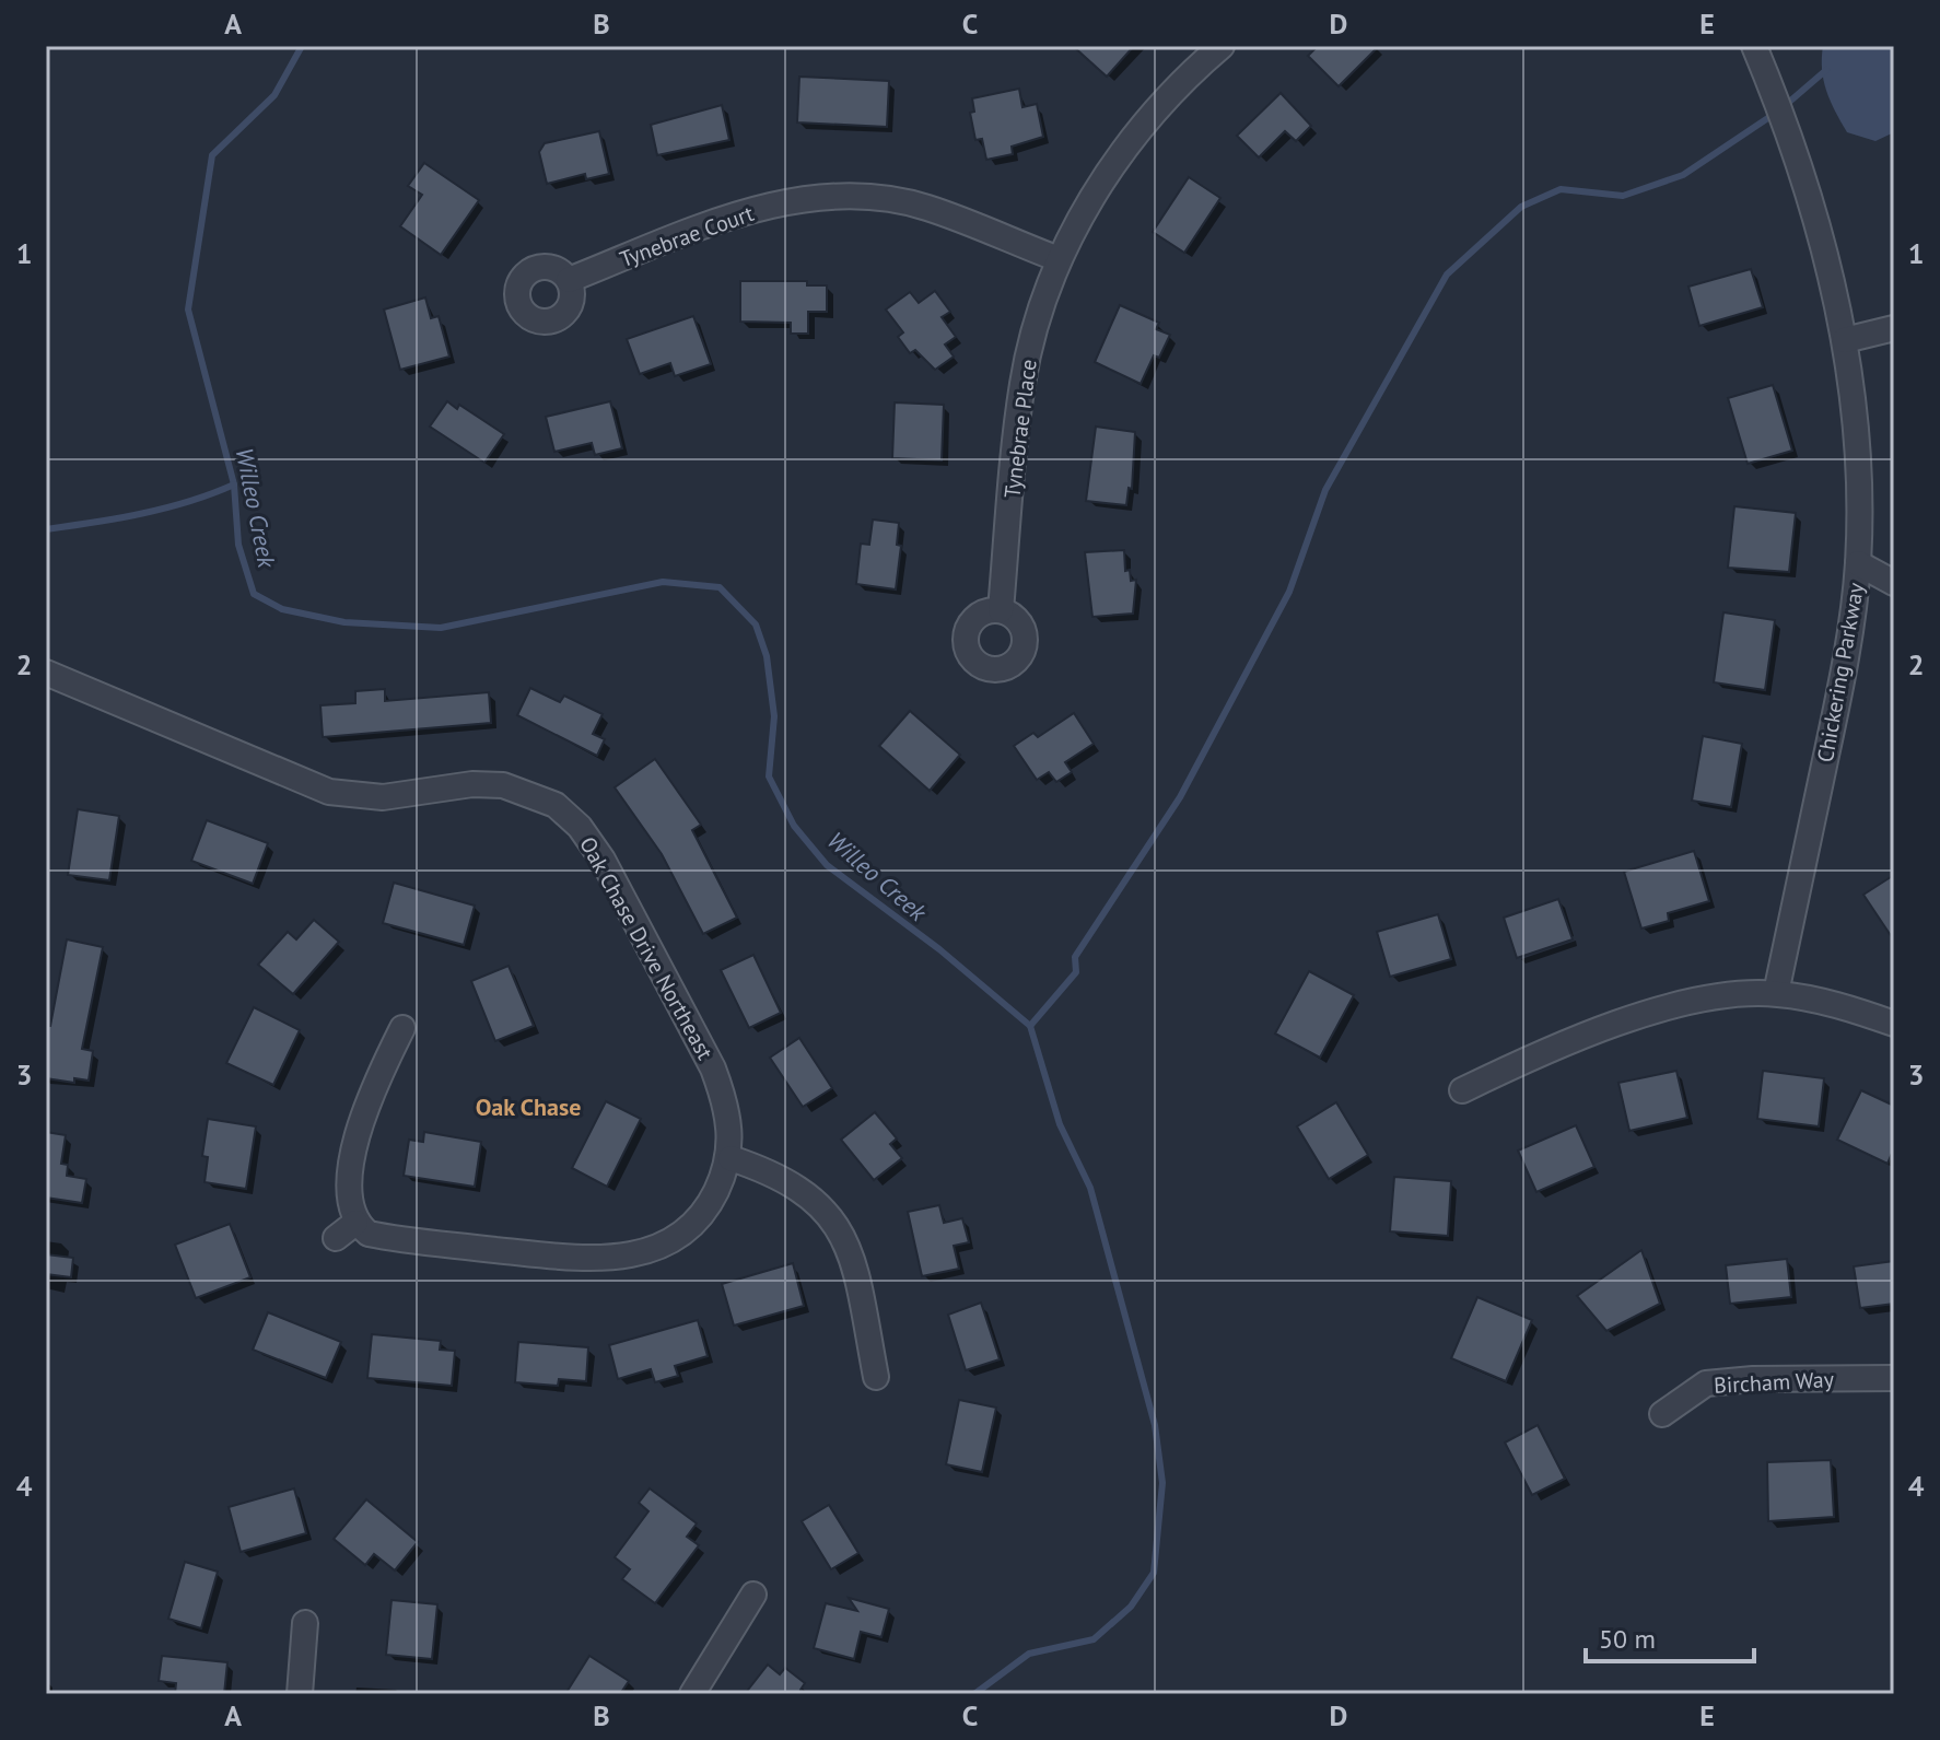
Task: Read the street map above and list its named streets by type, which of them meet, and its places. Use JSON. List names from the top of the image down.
{
  "streets": {
    "street": [
      "Tynebrae Court",
      "Tynebrae Place",
      "Chickering Parkway",
      "Oak Chase Drive Northeast",
      "Bircham Way"
    ]
  },
  "crossings": [
    ["Tynebrae Court", "Tynebrae Place"]
  ],
  "districts": ["Oak Chase"],
  "water": ["Willeo Creek"],
  "scale_bar": "50 m",
  "grid": {
    "columns": [
      "A",
      "B",
      "C",
      "D",
      "E"
    ],
    "rows": [
      "1",
      "2",
      "3",
      "4"
    ]
  }
}
